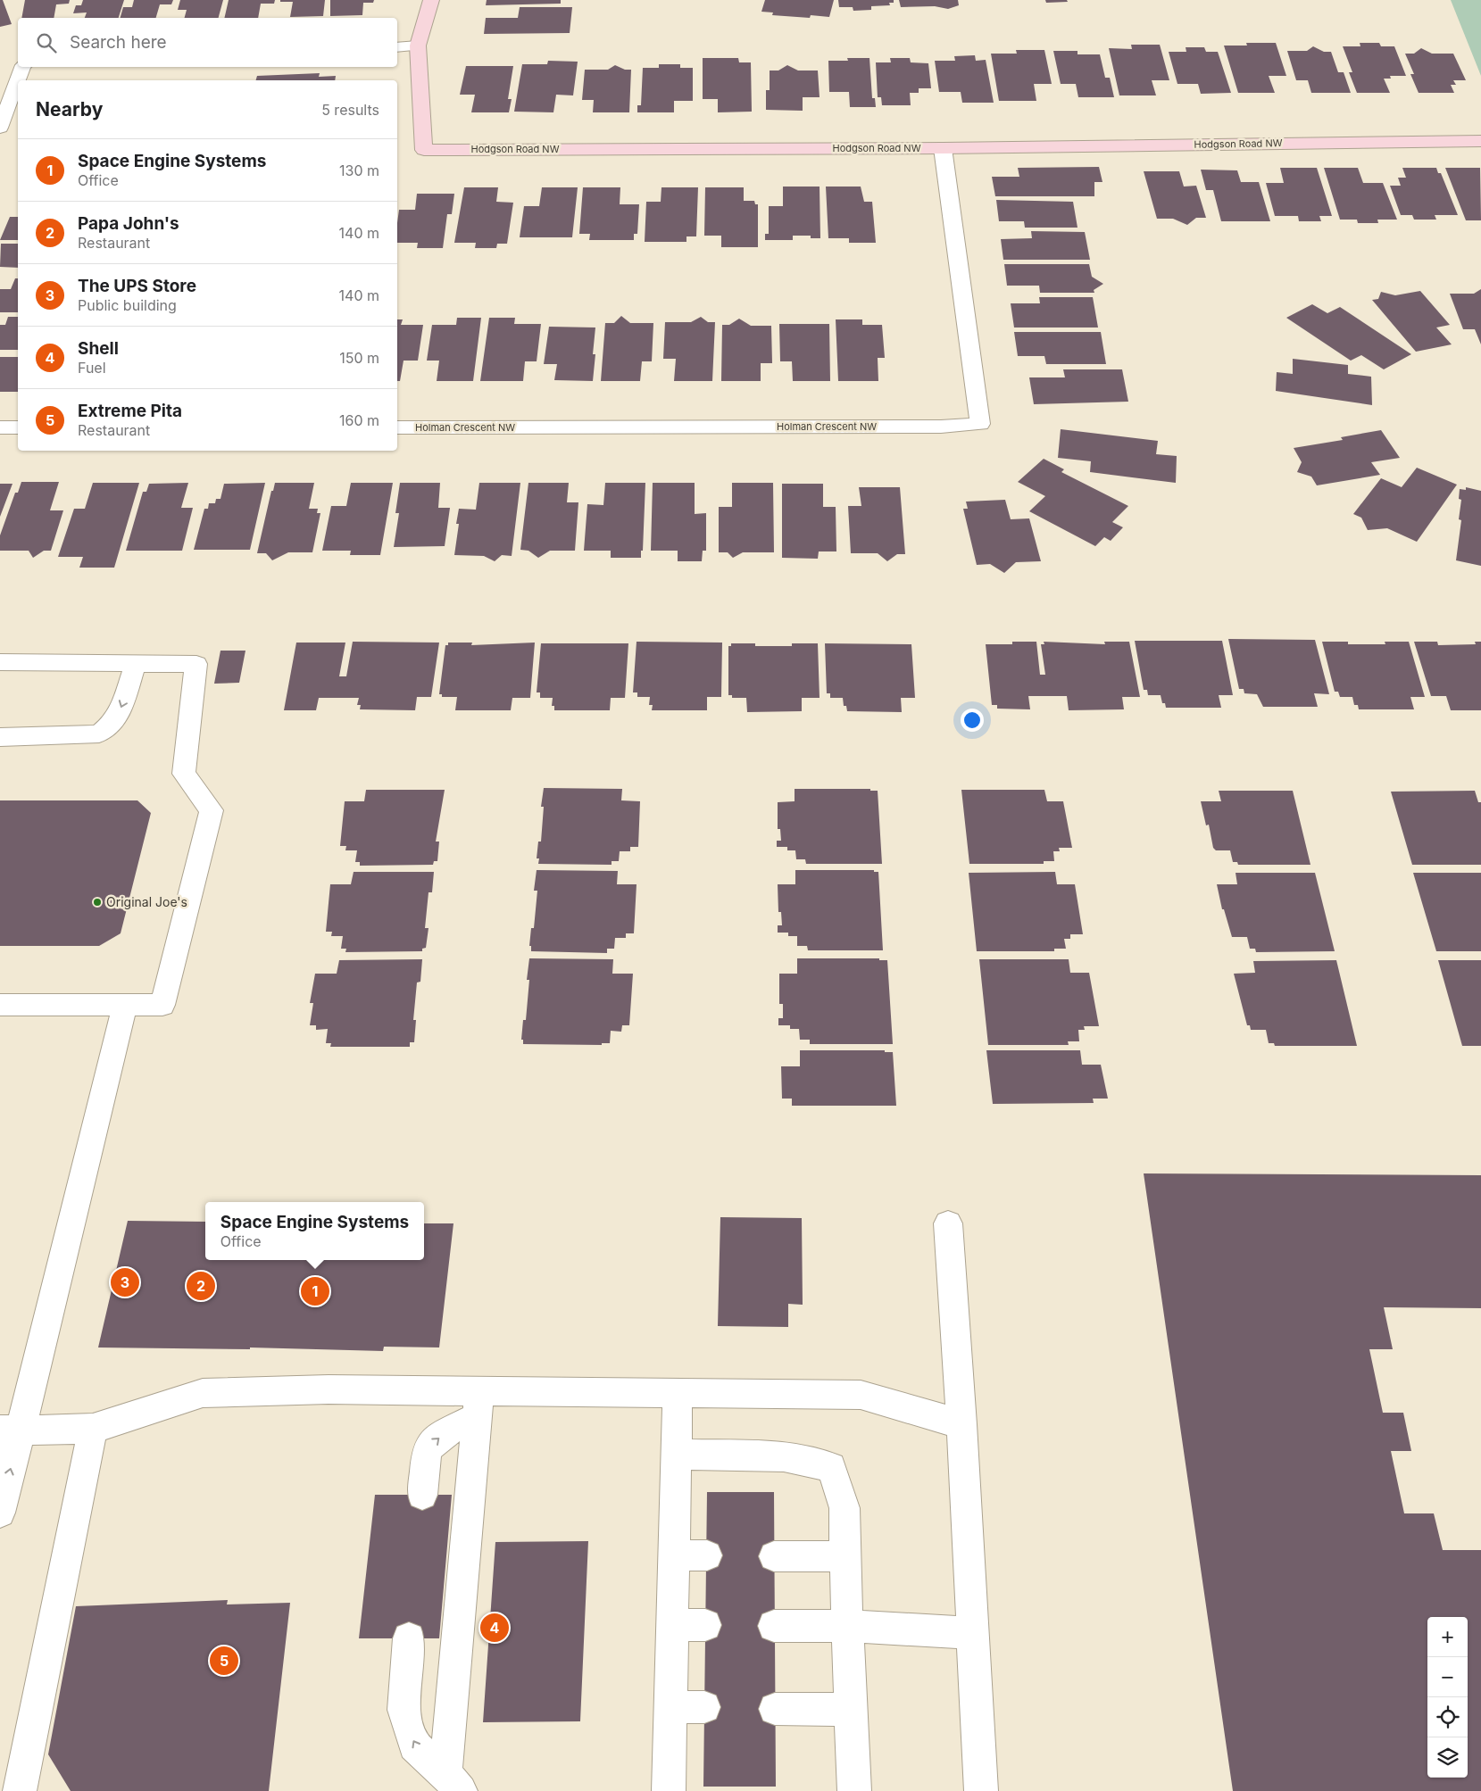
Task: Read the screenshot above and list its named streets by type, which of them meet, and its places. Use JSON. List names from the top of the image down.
{
  "streets": {
    "street": ["Hodgson Road NW", "Holman Crescent NW"]
  },
  "crossings": [
    ["Hodgson Road NW", "Holman Crescent NW"]
  ],
  "places": ["Original Joe's"],
  "page": {
    "search": "Search here",
    "heading": ["Nearby", "5 results"],
    "list": [
      {
        "mark": "1",
        "name": "Space Engine Systems",
        "note": "Office",
        "value": "130 m"
      },
      {
        "mark": "2",
        "name": "Papa John's",
        "note": "Restaurant",
        "value": "140 m"
      },
      {
        "mark": "3",
        "name": "The UPS Store",
        "note": "Public building",
        "value": "140 m"
      },
      {
        "mark": "4",
        "name": "Shell",
        "note": "Fuel",
        "value": "150 m"
      },
      {
        "mark": "5",
        "name": "Extreme Pita",
        "note": "Restaurant",
        "value": "160 m"
      }
    ],
    "popup": ["Space Engine Systems", "Office"],
    "pins": [
      "3",
      "2",
      "1",
      "4",
      "5"
    ],
    "map_buttons": ["+", "−"]
  }
}
